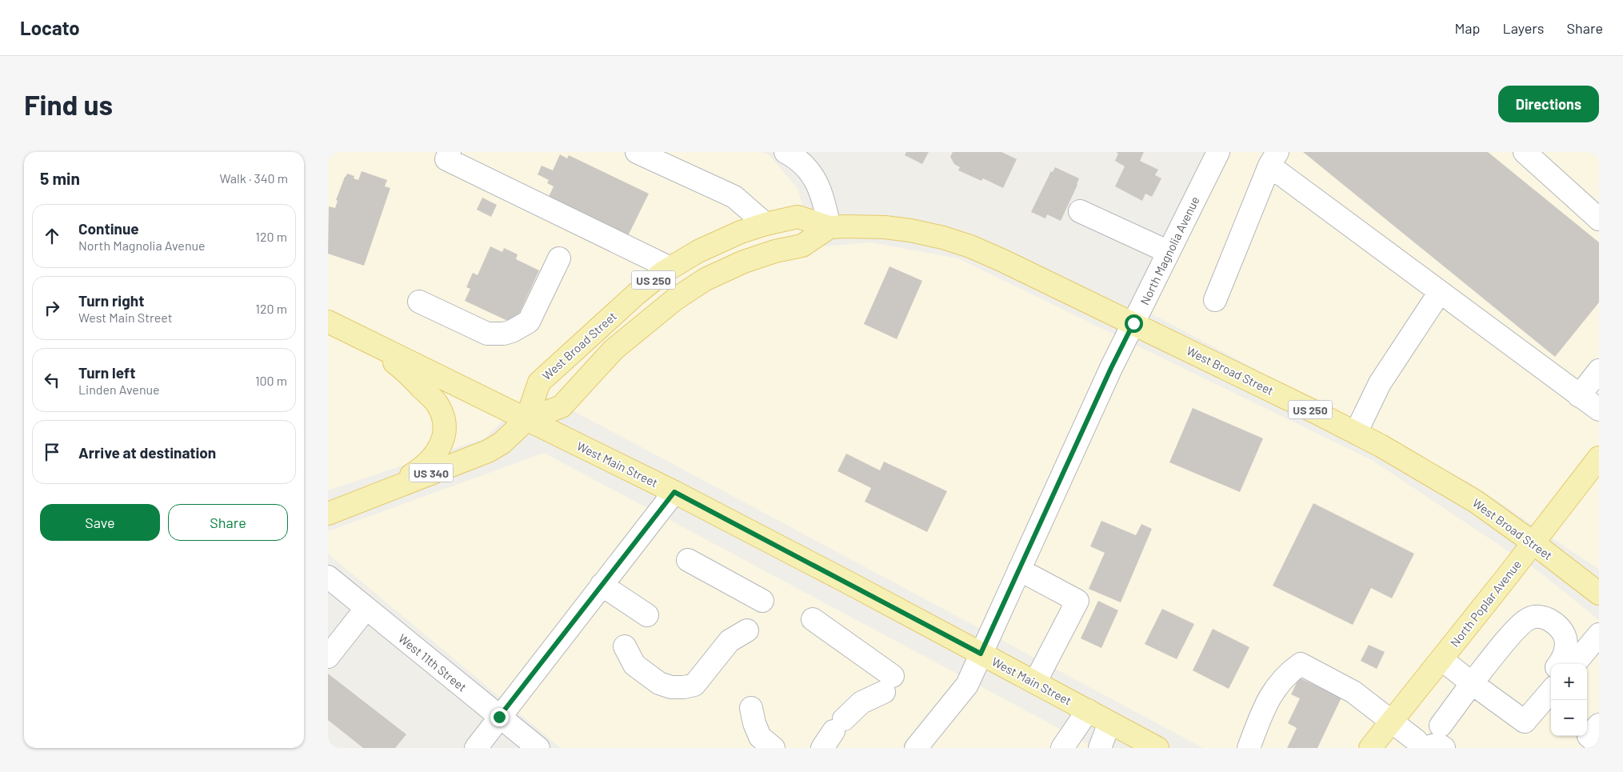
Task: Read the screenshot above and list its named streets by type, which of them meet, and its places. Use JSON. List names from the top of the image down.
{
  "streets": {
    "main road": [
      "US 250",
      "West Broad Street",
      "West Main Street",
      "US 340",
      "North Poplar Avenue"
    ],
    "street": ["North Magnolia Avenue", "West 11th Street"]
  },
  "crossings": [
    ["North Magnolia Avenue", "West Broad Street"],
    ["North Magnolia Avenue", "West Main Street"],
    ["US 250", "West Broad Street"],
    ["US 250", "West Main Street"],
    ["US 250", "US 340"],
    ["West Broad Street", "West Main Street"],
    ["West Broad Street", "US 340"],
    ["West Broad Street", "North Poplar Avenue"],
    ["West Main Street", "US 340"]
  ],
  "page": {
    "header": "Locato",
    "nav": ["Map", "Layers", "Share"],
    "buttons": [
      "Directions",
      ["Save", "Share"]
    ],
    "title": "Find us",
    "heading": ["5 min", "Walk · 340 m"],
    "list": [
      ["Continue", "North Magnolia Avenue", "120 m"],
      ["Turn right", "West Main Street", "120 m"],
      ["Turn left", "Linden Avenue", "100 m"],
      "Arrive at destination"
    ],
    "map_buttons": ["+", "−"]
  }
}
